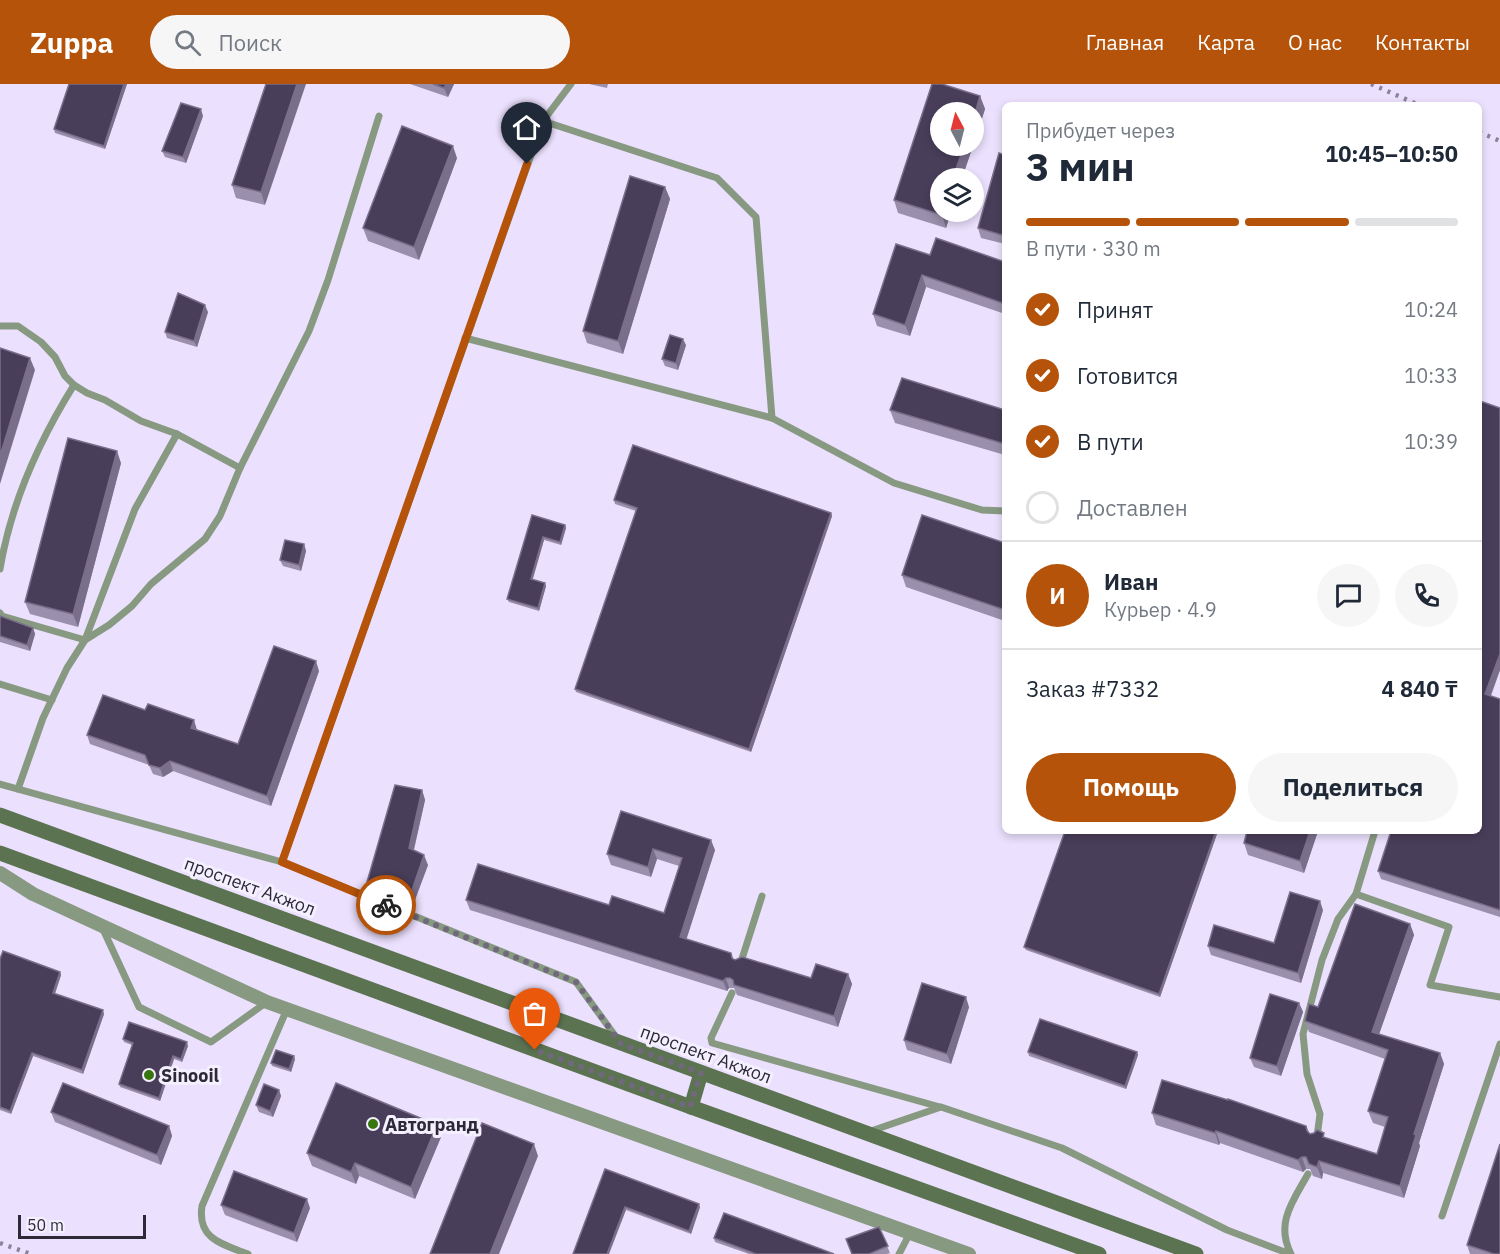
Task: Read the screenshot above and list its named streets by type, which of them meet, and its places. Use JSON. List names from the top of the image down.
{
  "streets": {
    "main road": ["проспект Акжол"]
  },
  "places": ["Sinooil", "Автогранд"],
  "scale_bar": "50 m",
  "north": "top",
  "page": {
    "header": "Zuppa",
    "search": "Поиск",
    "nav": [
      "Главная",
      "Карта",
      "О нас",
      "Контакты"
    ],
    "heading": ["3 мин", "Прибудет через", "10:45–10:50"],
    "panel": [
      "Иван",
      "Курьер · 4.9",
      "Заказ #7332",
      "4 840 ₸"
    ],
    "bar": "В пути · 330 m",
    "list": [
      ["Принят", "10:24"],
      ["Готовится", "10:33"],
      ["В пути", "10:39"],
      "Доставлен"
    ],
    "round": "И",
    "buttons": ["Помощь", "Поделиться"],
    "scale": "50 m"
  }
}
